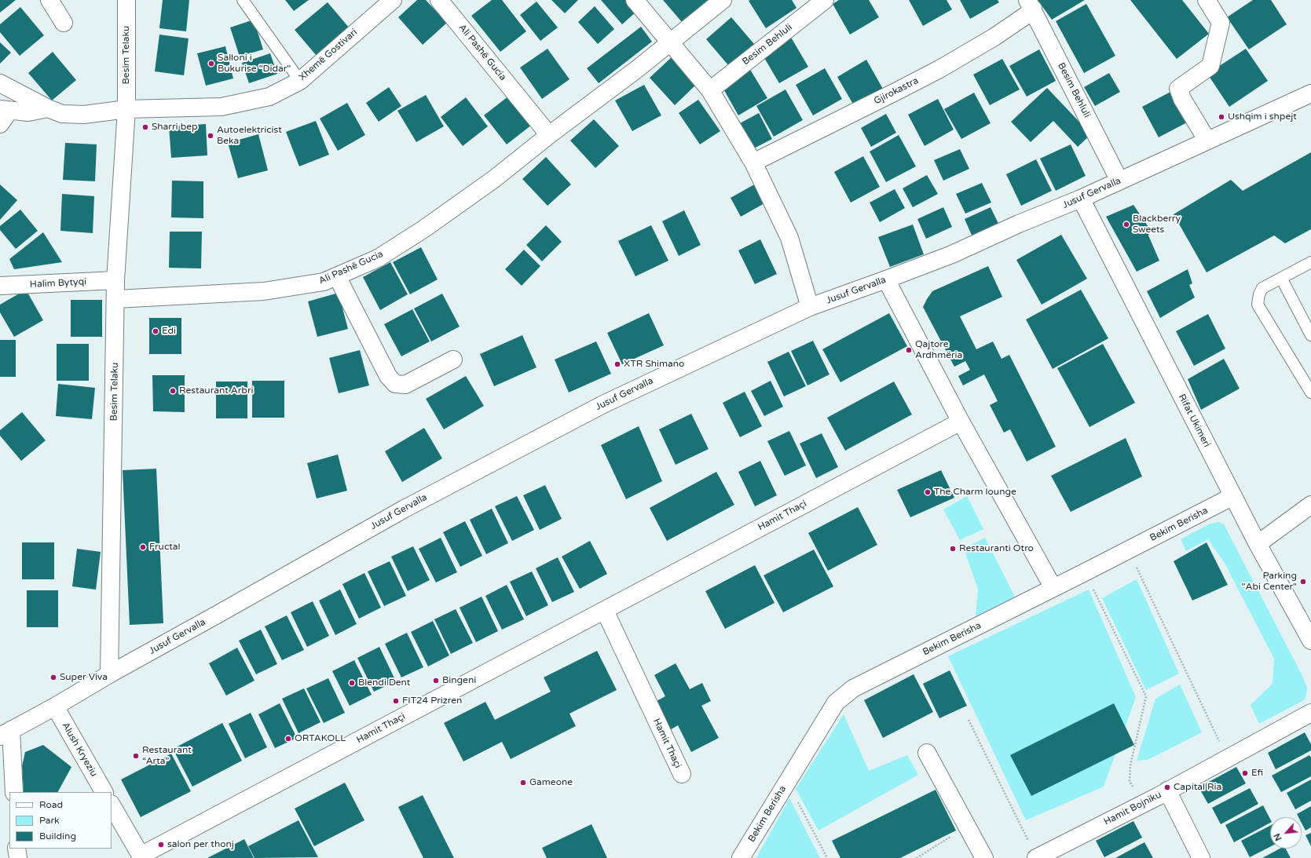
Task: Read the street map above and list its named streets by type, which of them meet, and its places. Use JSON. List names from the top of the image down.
{
  "streets": {
    "street": [
      "Besim Behluli",
      "Ali Pashë Gucia",
      "Besim Telaku",
      "Xhemë Gostivari",
      "Gjirokastra",
      "Jusuf Gervalla",
      "Halim Bytyqi",
      "Rifat Ukimeri",
      "Hamit Thaçi",
      "Bekim Berisha",
      "Alush Kryeziu",
      "Hamit Bojniku"
    ]
  },
  "crossings": [
    ["Besim Behluli", "Gjirokastra"],
    ["Besim Behluli", "Jusuf Gervalla"],
    ["Ali Pashë Gucia", "Besim Telaku"],
    ["Besim Telaku", "Xhemë Gostivari"],
    ["Besim Telaku", "Jusuf Gervalla"],
    ["Besim Telaku", "Halim Bytyqi"],
    ["Jusuf Gervalla", "Rifat Ukimeri"],
    ["Jusuf Gervalla", "Alush Kryeziu"],
    ["Rifat Ukimeri", "Bekim Berisha"]
  ],
  "places": [
    "Salloni i Bukurise \"Didar\"",
    "Ushqim i shpejt",
    "Sharri bep",
    "Autoelektricist Beka",
    "Blackberry Sweets",
    "Edi",
    "Qajtore Ardhmëria",
    "XTR Shimano",
    "Restaurant Arbri",
    "The Charm lounge",
    "Fructal",
    "Restauranti Otro",
    "Parking \"Abi Center\"",
    "Super Viva",
    "Bingeni",
    "Blendi Dent",
    "FIT24 Prizren",
    "ORTAKOLL",
    "Restaurant “Arta”",
    "Efi",
    "Gameone",
    "Capital Ria",
    "salon per thonj"
  ],
  "legend": ["Road", "Park", "Building"],
  "north": "bottom left"
}
